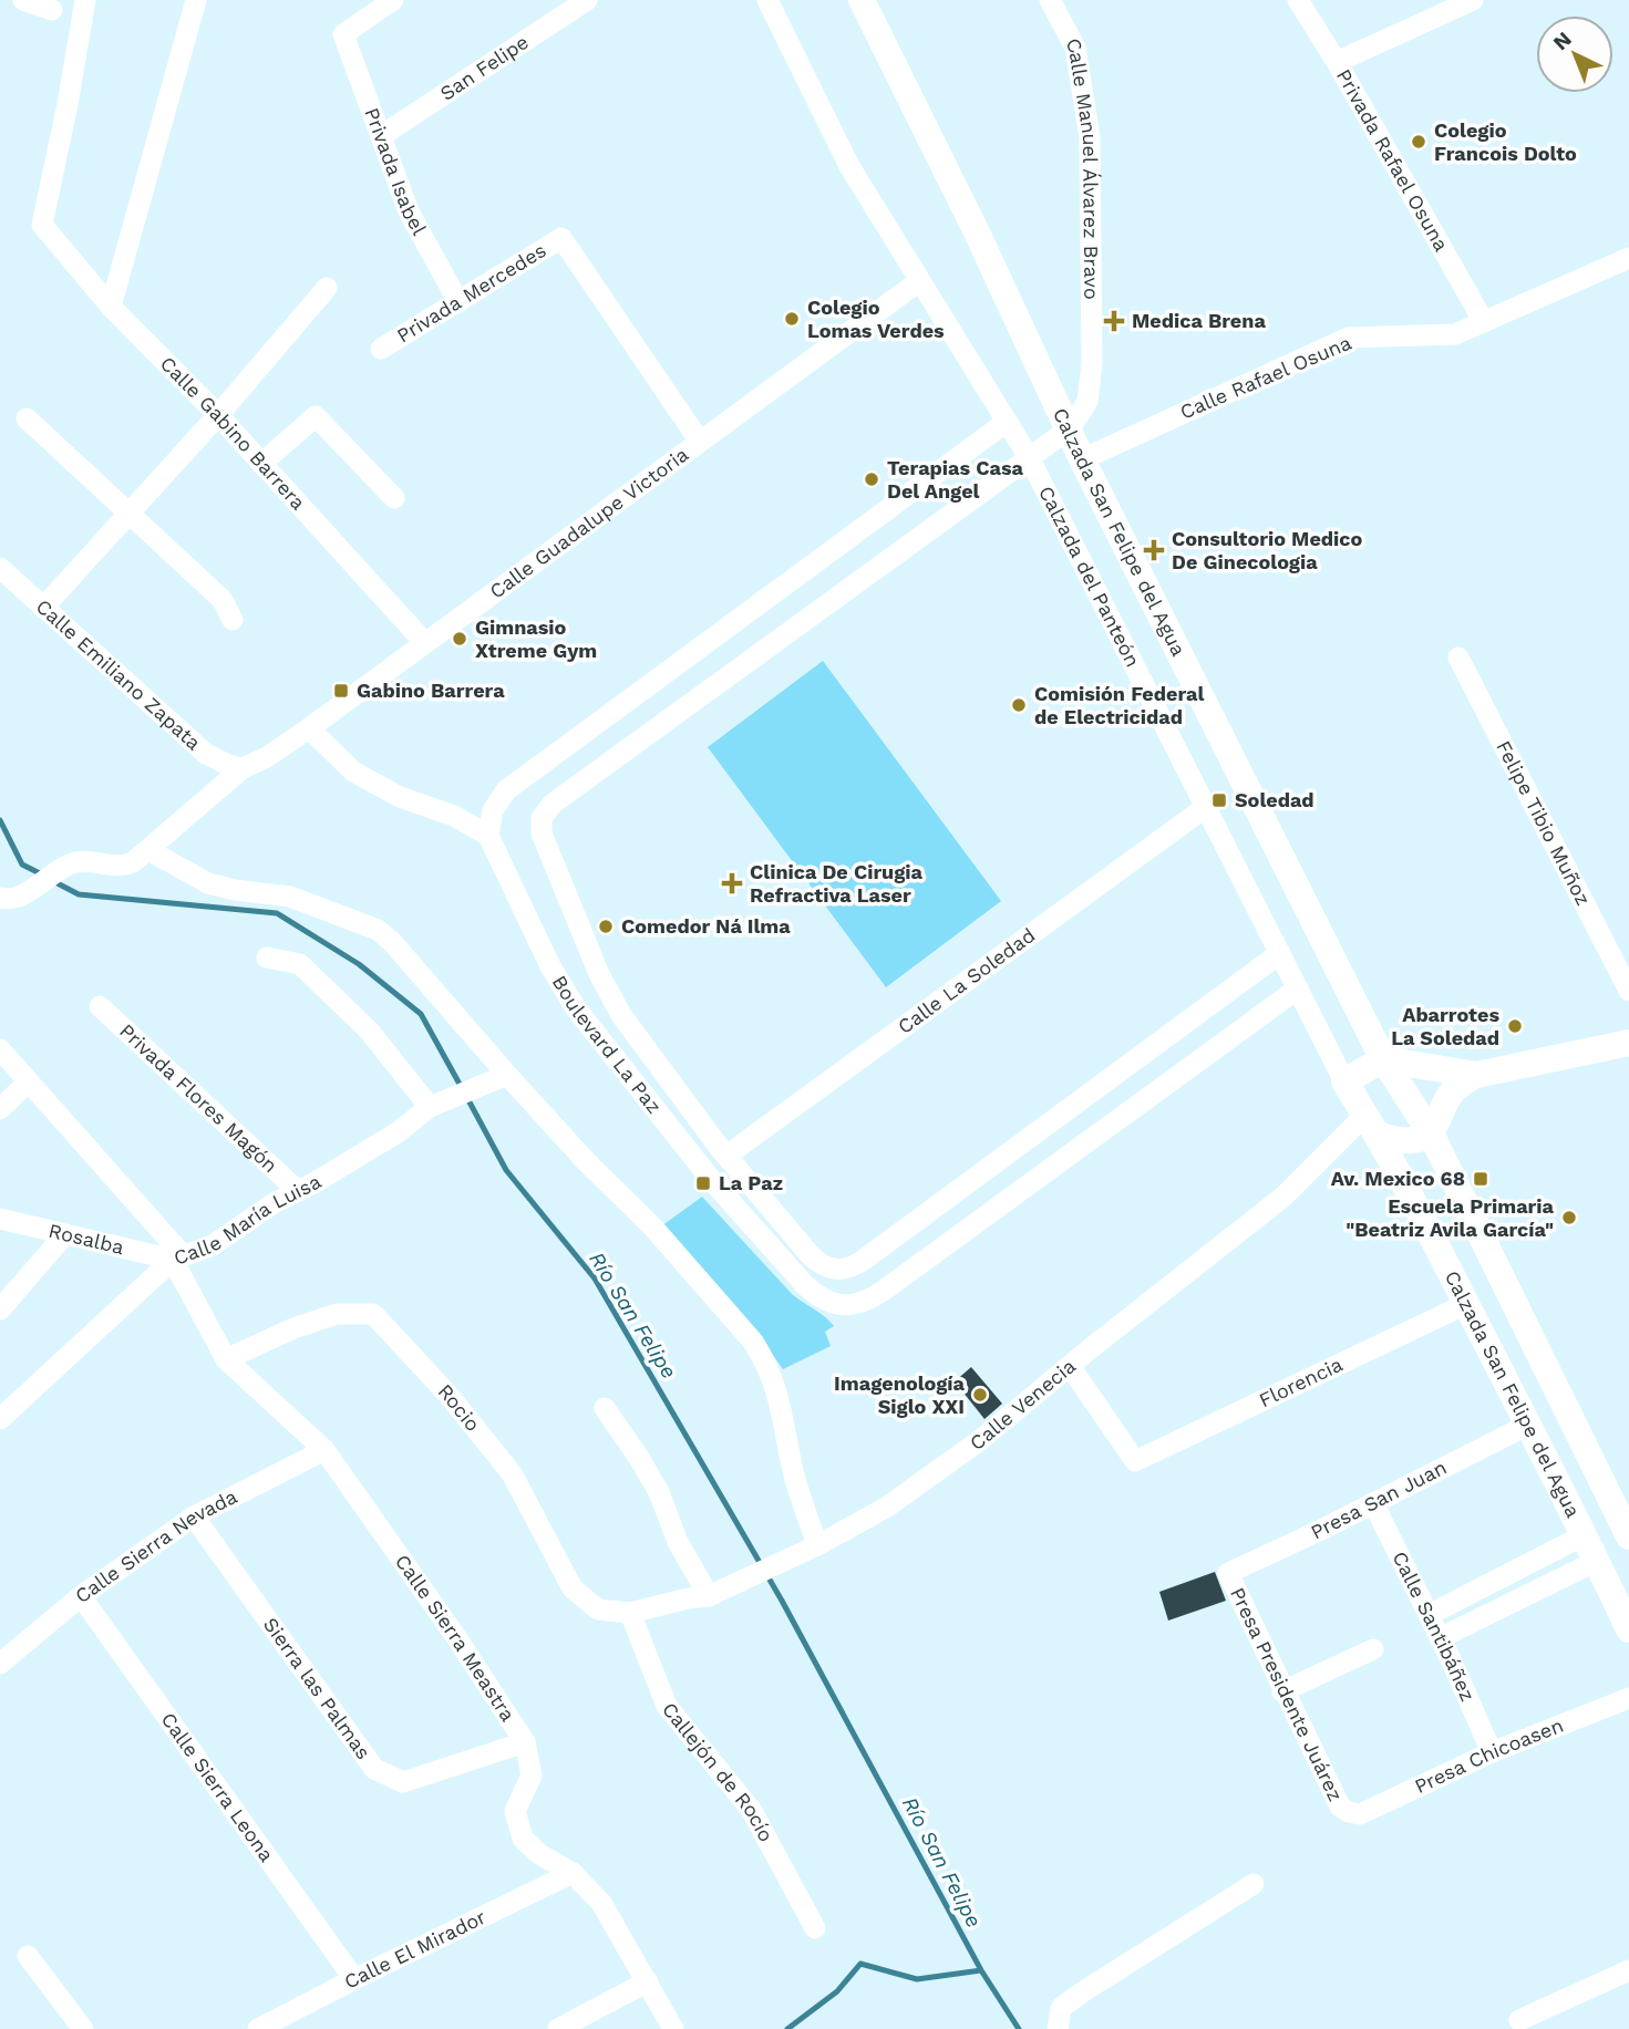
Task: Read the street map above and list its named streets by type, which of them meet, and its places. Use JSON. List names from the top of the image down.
{
  "streets": {
    "main road": ["Calzada San Felipe del Agua"],
    "street": [
      "San Felipe",
      "Privada Rafael Osuna",
      "Privada Isabel",
      "Calle Manuel Álvarez Bravo",
      "Privada Mercedes",
      "Calle Rafael Osuna",
      "Calle Gabino Barrera",
      "Calle Guadalupe Victoria",
      "Calzada del Panteón",
      "Calle Emiliano Zapata",
      "Felipe Tibio Muñoz",
      "Calle La Soledad",
      "Boulevard La Paz",
      "Privada Flores Magón",
      "Calle María Luisa",
      "Rosalba",
      "Florencia",
      "Calle Venecia",
      "Rocio",
      "Presa San Juan",
      "Calle Sierra Nevada",
      "Calle Santibáñez",
      "Calle Sierra Meastra",
      "Sierra las Palmas",
      "Presa Presidente Juárez",
      "Presa Chicoasen",
      "Callejón de Rocío",
      "Calle Sierra Leona",
      "Calle El Mirador"
    ]
  },
  "crossings": [
    ["San Felipe", "Privada Isabel"],
    ["Privada Rafael Osuna", "Calle Rafael Osuna"],
    ["Privada Isabel", "Privada Mercedes"],
    ["Calle Manuel Álvarez Bravo", "Calzada San Felipe del Agua"],
    ["Calle Manuel Álvarez Bravo", "Calzada del Panteón"],
    ["Calle Manuel Álvarez Bravo", "Boulevard La Paz"],
    ["Privada Mercedes", "Calle Guadalupe Victoria"],
    ["Calle Rafael Osuna", "Calzada San Felipe del Agua"],
    ["Calle Gabino Barrera", "Calle Guadalupe Victoria"],
    ["Calle Guadalupe Victoria", "Calzada del Panteón"],
    ["Calle Guadalupe Victoria", "Calle Emiliano Zapata"],
    ["Calzada San Felipe del Agua", "Calzada del Panteón"],
    ["Calzada San Felipe del Agua", "Florencia"],
    ["Calzada San Felipe del Agua", "Calle Venecia"],
    ["Calzada San Felipe del Agua", "Presa San Juan"],
    ["Calzada del Panteón", "Calle La Soledad"],
    ["Calzada del Panteón", "Boulevard La Paz"],
    ["Calle La Soledad", "Boulevard La Paz"],
    ["Privada Flores Magón", "Calle María Luisa"],
    ["Calle María Luisa", "Rosalba"],
    ["Calle María Luisa", "Calle Sierra Meastra"],
    ["Rosalba", "Calle Sierra Meastra"],
    ["Florencia", "Calle Venecia"],
    ["Calle Venecia", "Rocio"],
    ["Calle Venecia", "Callejón de Rocío"],
    ["Rocio", "Calle Sierra Meastra"],
    ["Rocio", "Callejón de Rocío"],
    ["Presa San Juan", "Calle Santibáñez"],
    ["Presa San Juan", "Presa Presidente Juárez"],
    ["Calle Sierra Nevada", "Calle Sierra Meastra"],
    ["Calle Sierra Nevada", "Sierra las Palmas"],
    ["Calle Sierra Nevada", "Calle Sierra Leona"],
    ["Calle Santibáñez", "Presa Chicoasen"],
    ["Calle Sierra Meastra", "Sierra las Palmas"],
    ["Calle Sierra Meastra", "Calle El Mirador"],
    ["Presa Presidente Juárez", "Presa Chicoasen"],
    ["Calle Sierra Leona", "Calle El Mirador"]
  ],
  "water": ["Río San Felipe"],
  "places": {
    "other": [
      "Colegio Francois Dolto",
      "Colegio Lomas Verdes",
      "Terapias Casa Del Angel",
      "Gimnasio Xtreme Gym",
      "Comisión Federal de Electricidad",
      "Comedor Ná Ilma",
      "Abarrotes La Soledad",
      "Escuela Primaria \"Beatriz Avila García\"",
      "Imagenología Siglo XXI"
    ],
    "health": ["Medica Brena", "Consultorio Medico De Ginecologia", "Clinica De Cirugia Refractiva Laser"],
    "transit": [
      "Gabino Barrera",
      "Soledad",
      "Av. Mexico 68",
      "La Paz"
    ]
  },
  "north": "top left"
}
